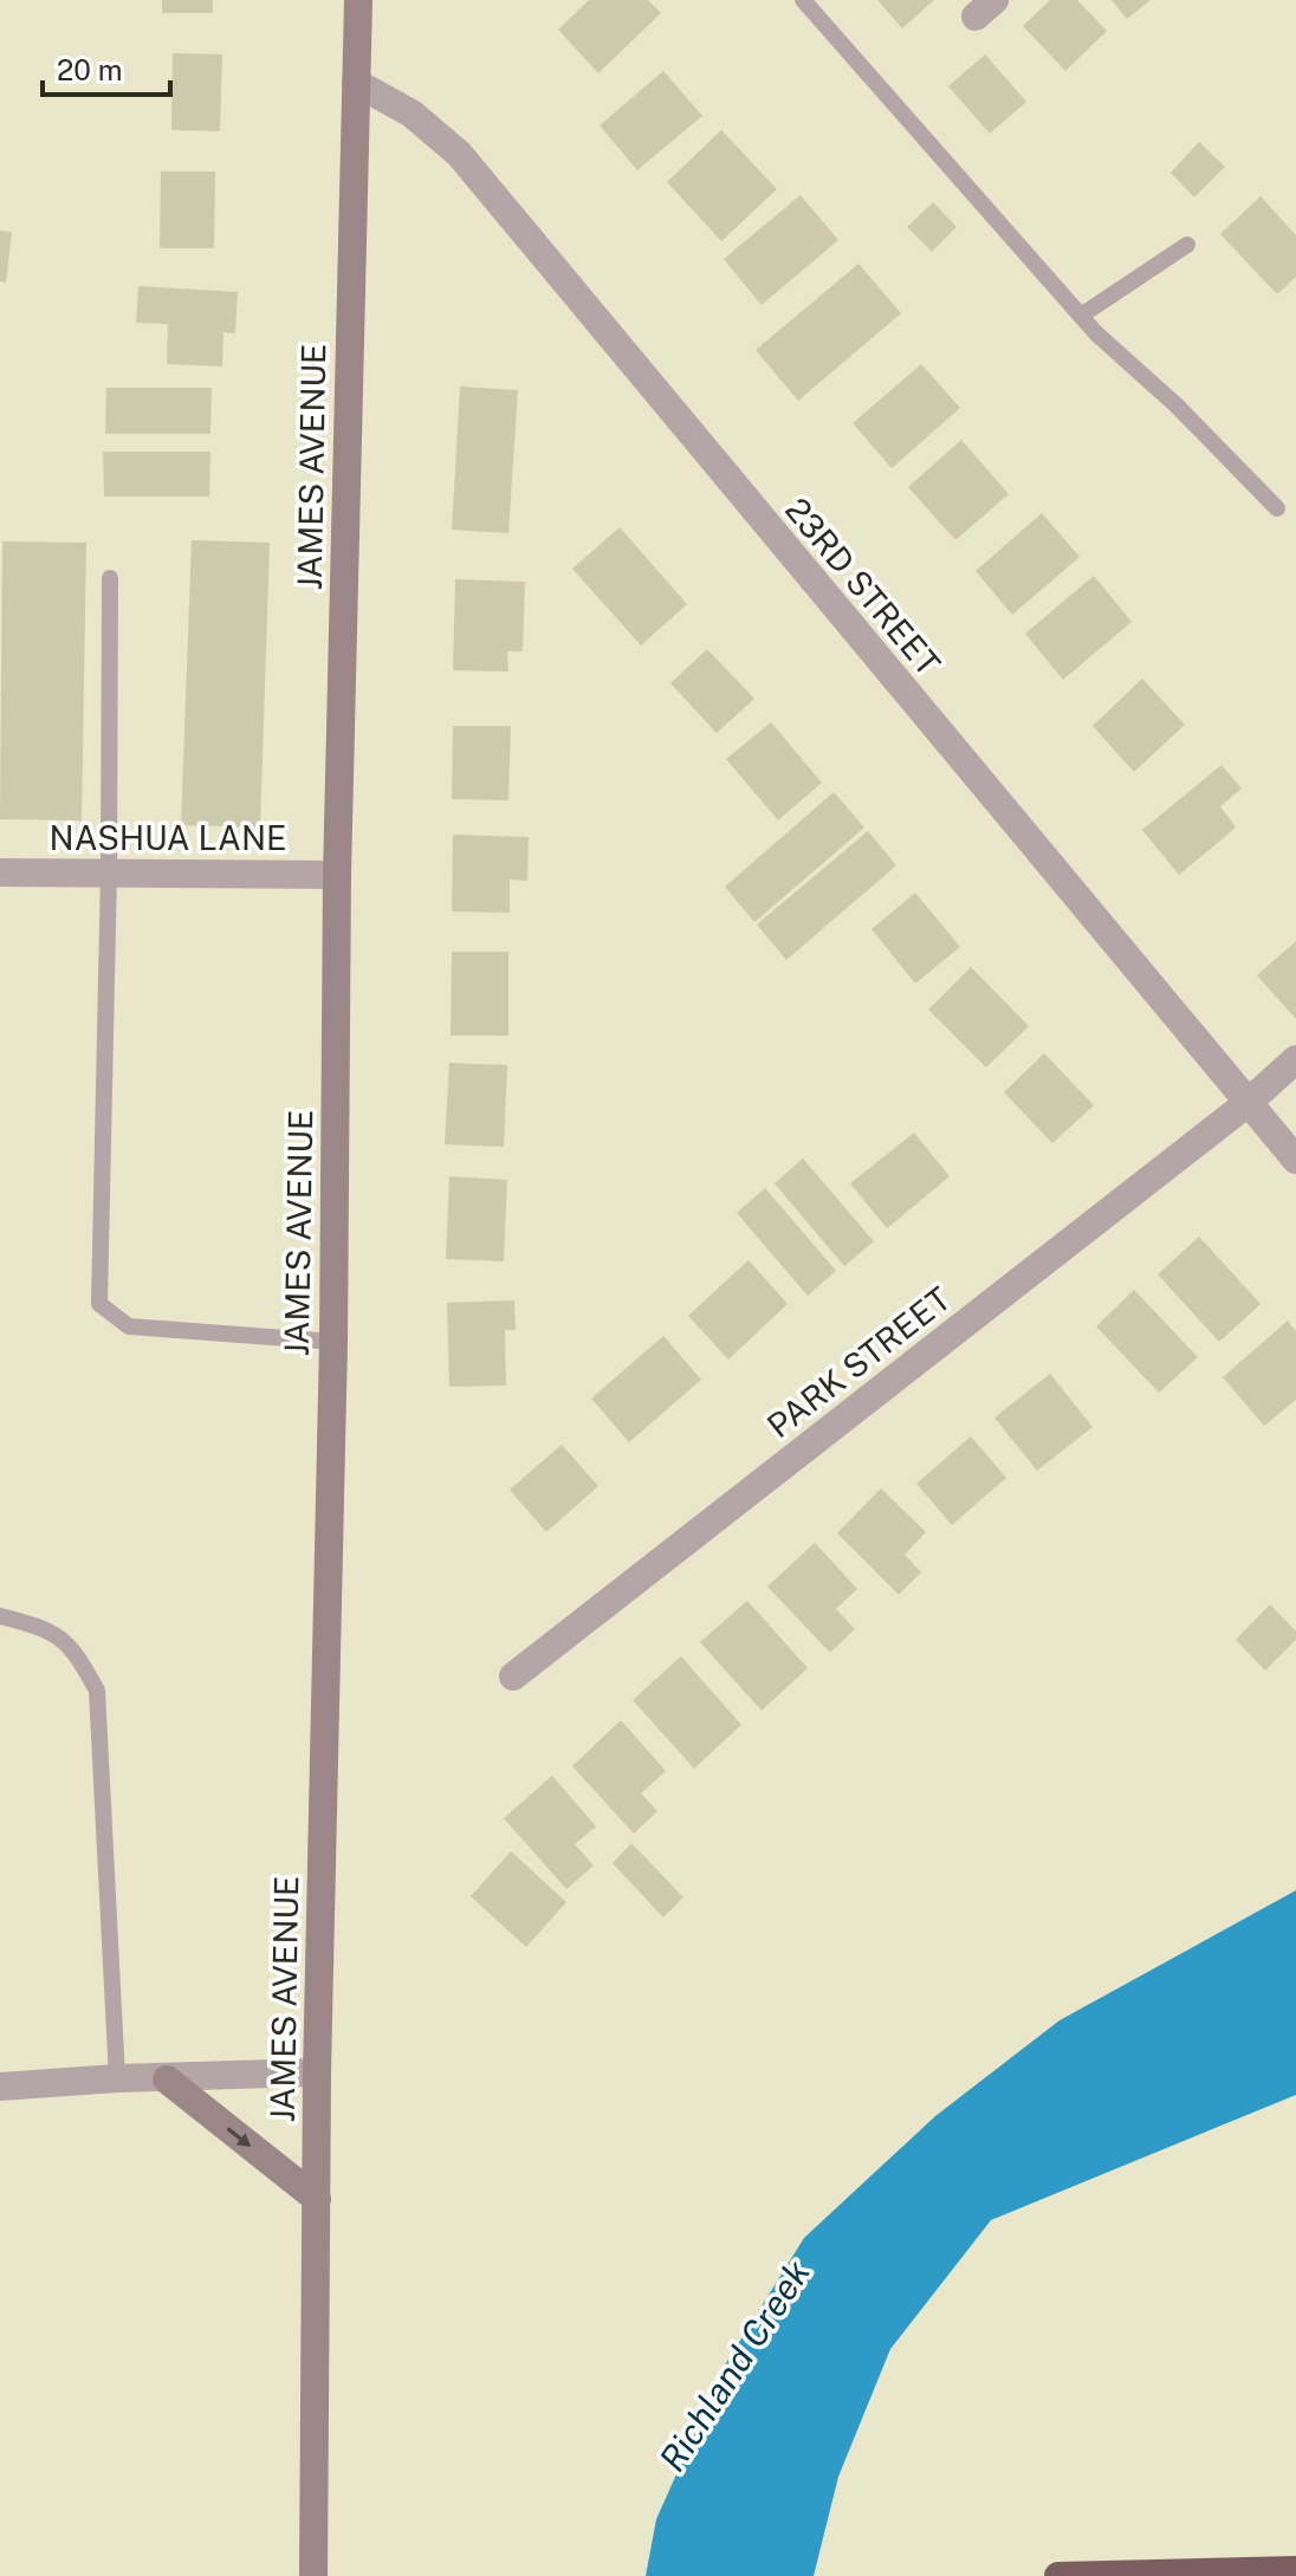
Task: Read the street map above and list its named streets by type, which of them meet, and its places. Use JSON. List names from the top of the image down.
{
  "streets": {
    "street": [
      "JAMES AVENUE",
      "23RD STREET",
      "NASHUA LANE",
      "PARK STREET"
    ]
  },
  "crossings": [
    ["JAMES AVENUE", "23RD STREET"],
    ["JAMES AVENUE", "NASHUA LANE"],
    ["23RD STREET", "PARK STREET"]
  ],
  "water": ["Richland Creek"],
  "scale_bar": "20 m"
}
